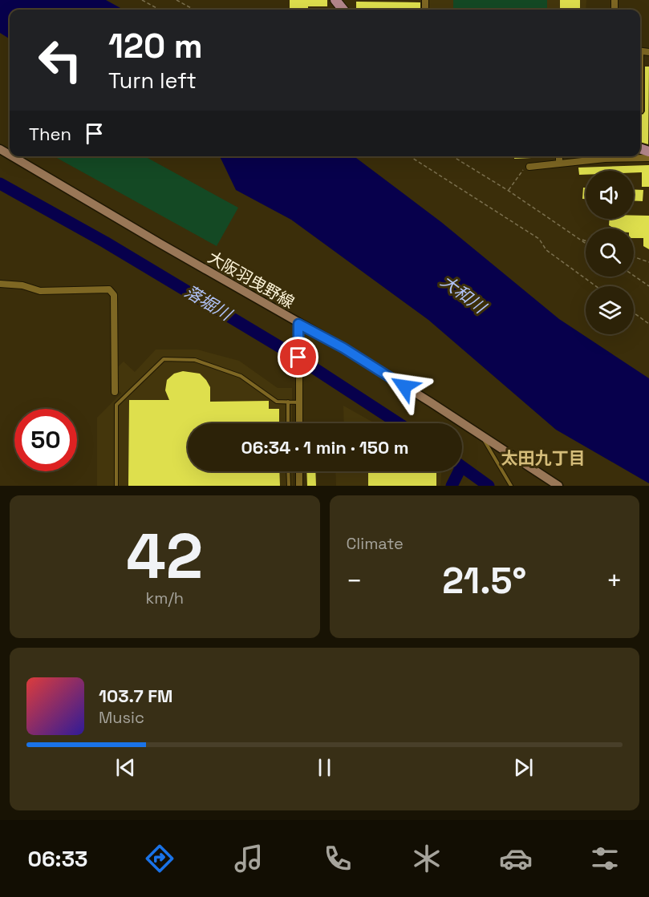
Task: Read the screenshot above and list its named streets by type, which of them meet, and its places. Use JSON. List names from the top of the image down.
{
  "streets": {
    "main road": ["大阪羽曳野線"]
  },
  "districts": ["太田九丁目"],
  "water": ["大和川", "落堀川"],
  "page": {
    "turn": ["120 m", "Turn left"],
    "then": "Then",
    "limit": "50",
    "trip": "06:34 · 1 min · 150 m",
    "tile": [
      ["42", "km/h"],
      "Climate"
    ],
    "heat": ["−", "21.5°", "+"],
    "song": ["103.7 FM", "Music"],
    "tabs": "06:33"
  }
}
